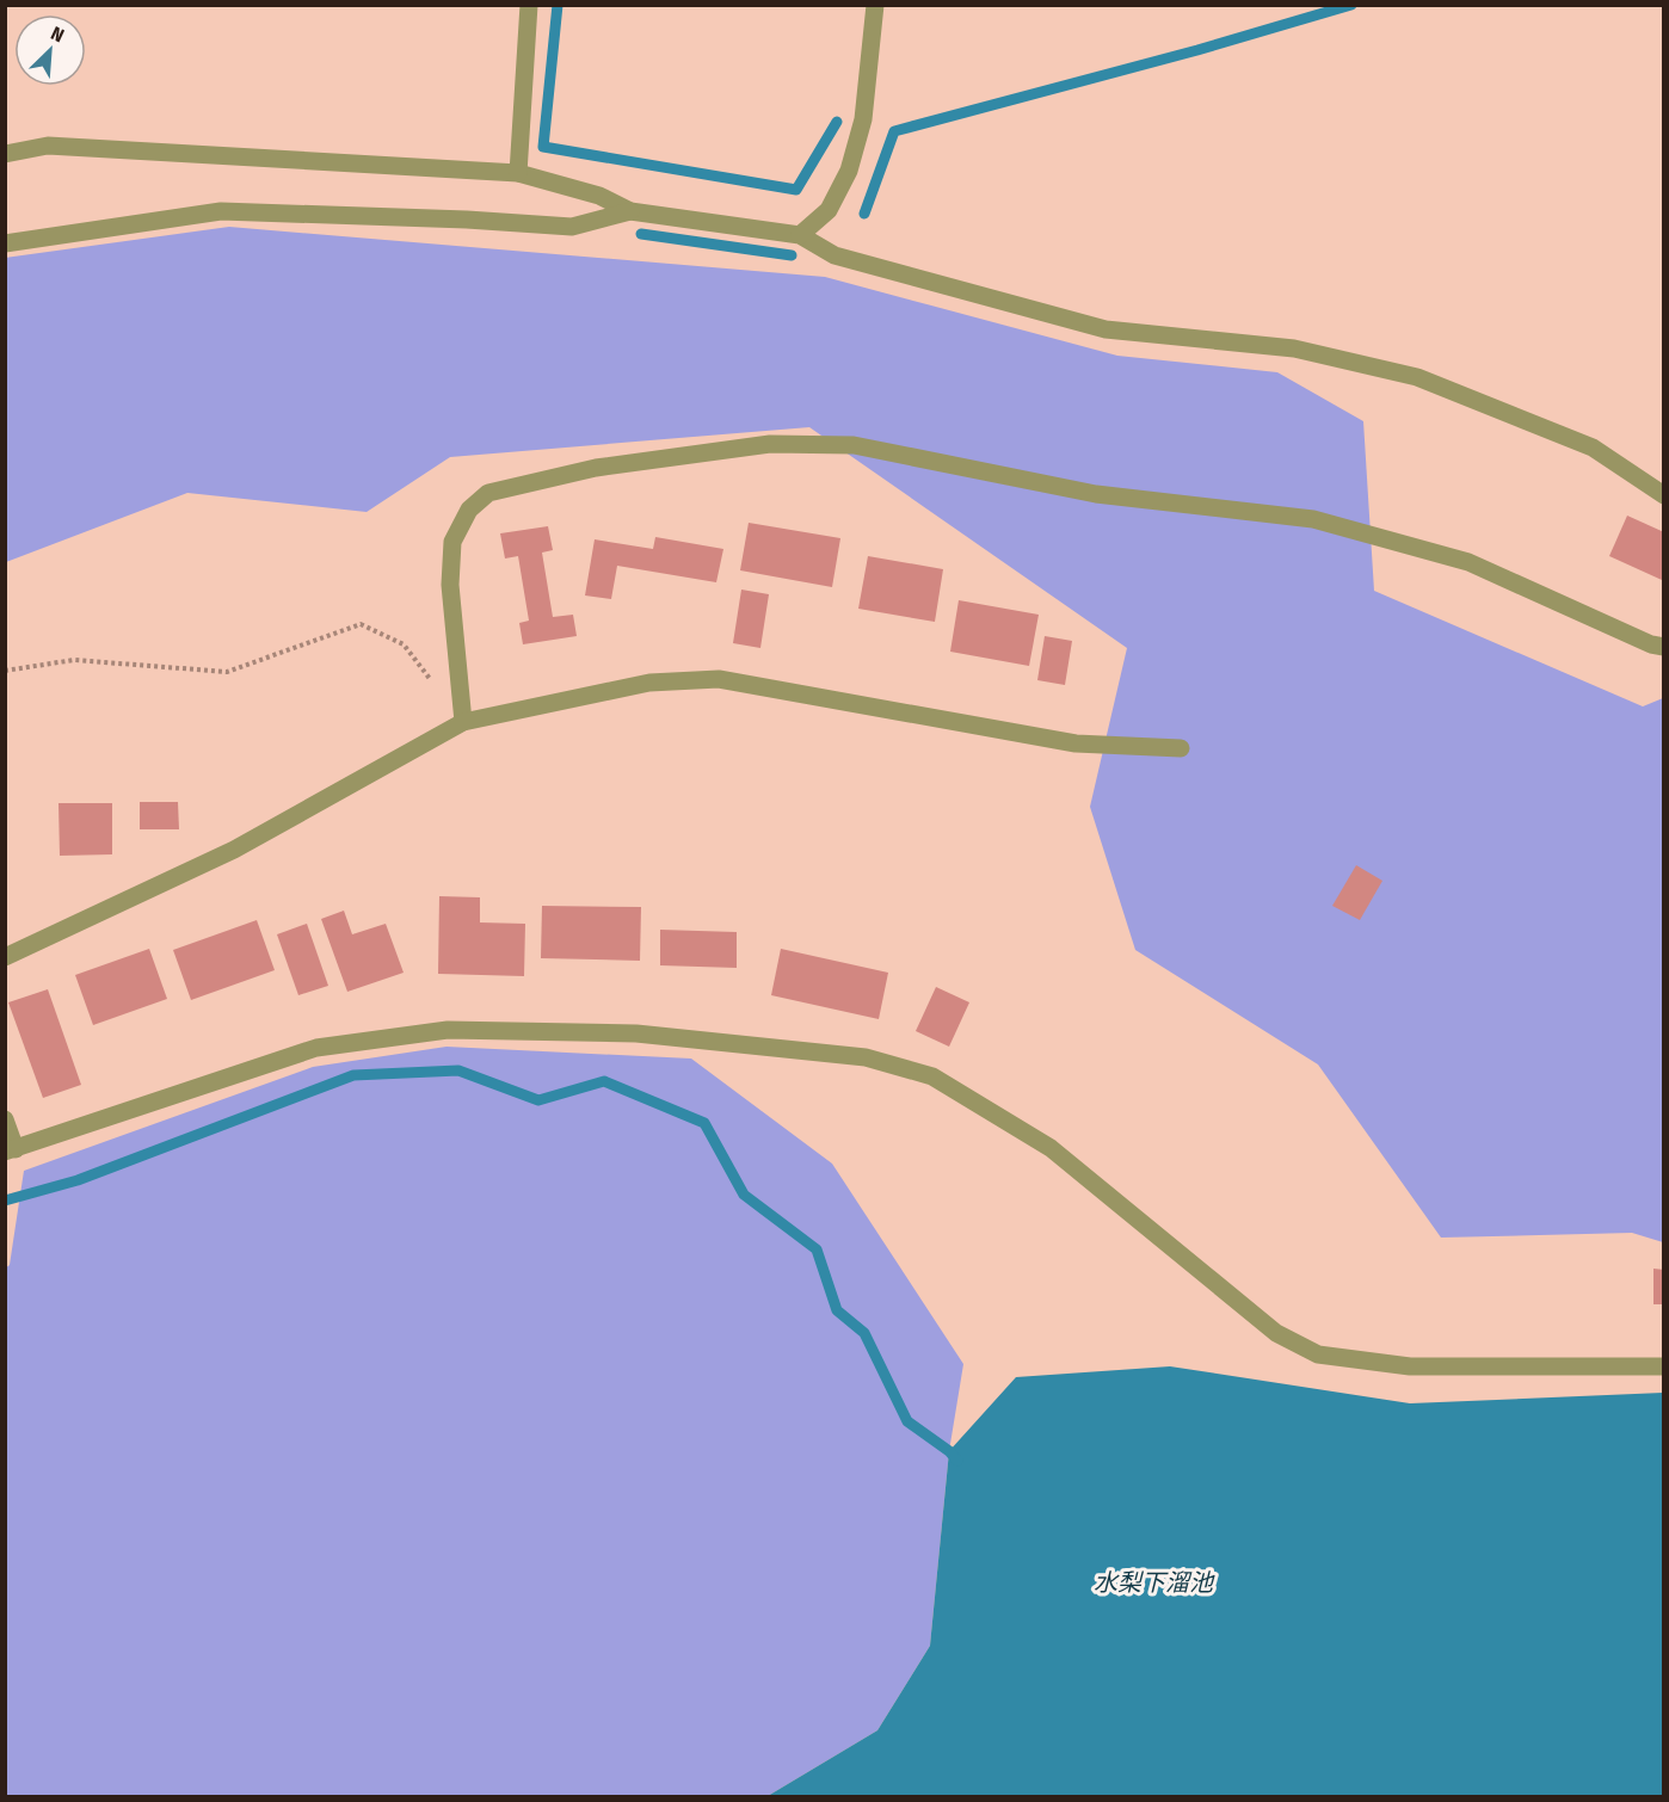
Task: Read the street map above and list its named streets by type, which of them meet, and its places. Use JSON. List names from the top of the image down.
{
  "water": ["水梨下溜池"],
  "north": "top right"
}
